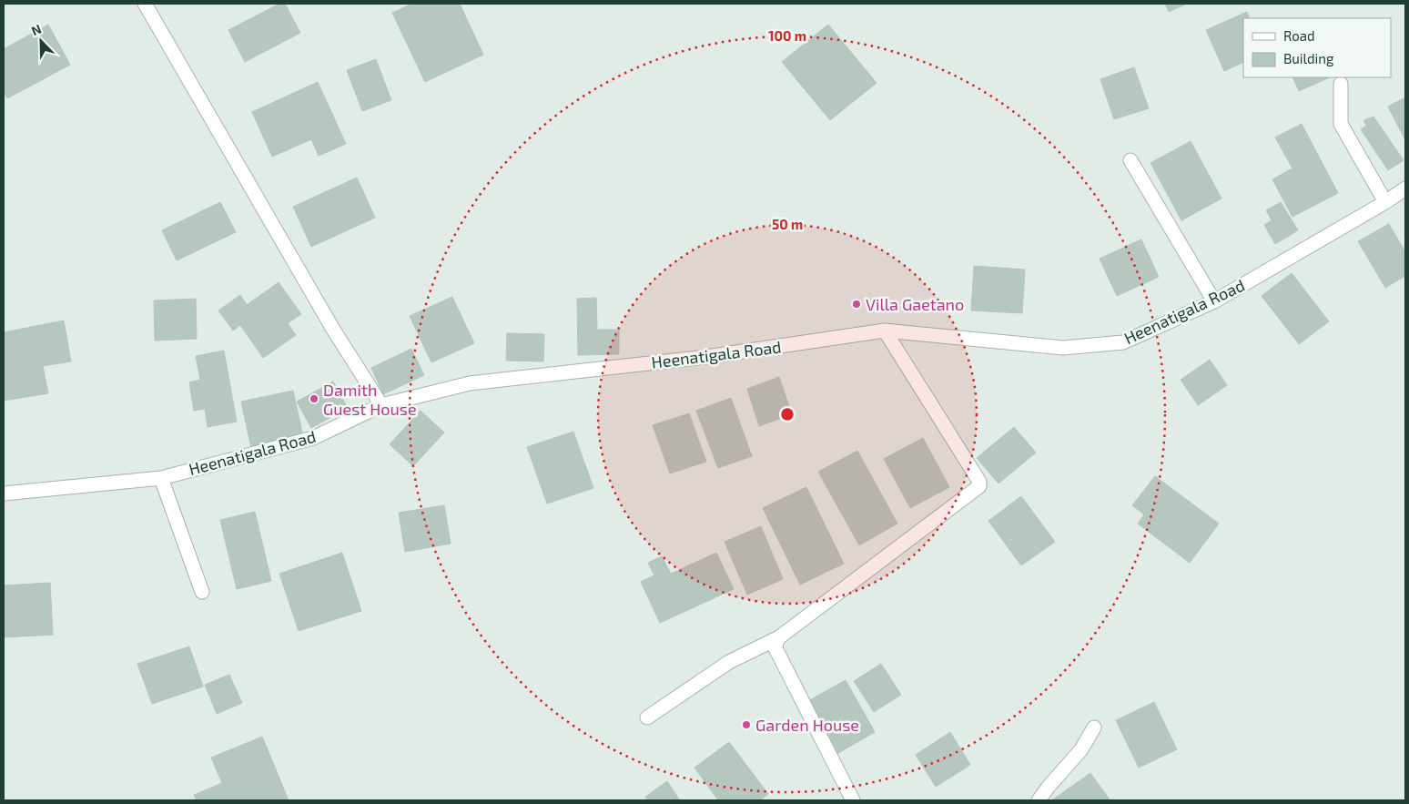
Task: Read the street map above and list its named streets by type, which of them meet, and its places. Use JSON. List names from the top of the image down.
{
  "streets": {
    "street": ["Heenatigala Road"]
  },
  "places": ["Villa Gaetano", "Damith Guest House", "Garden House"],
  "legend": ["Road", "Building"],
  "north": "top left",
  "rings": ["100 m", "50 m"]
}
